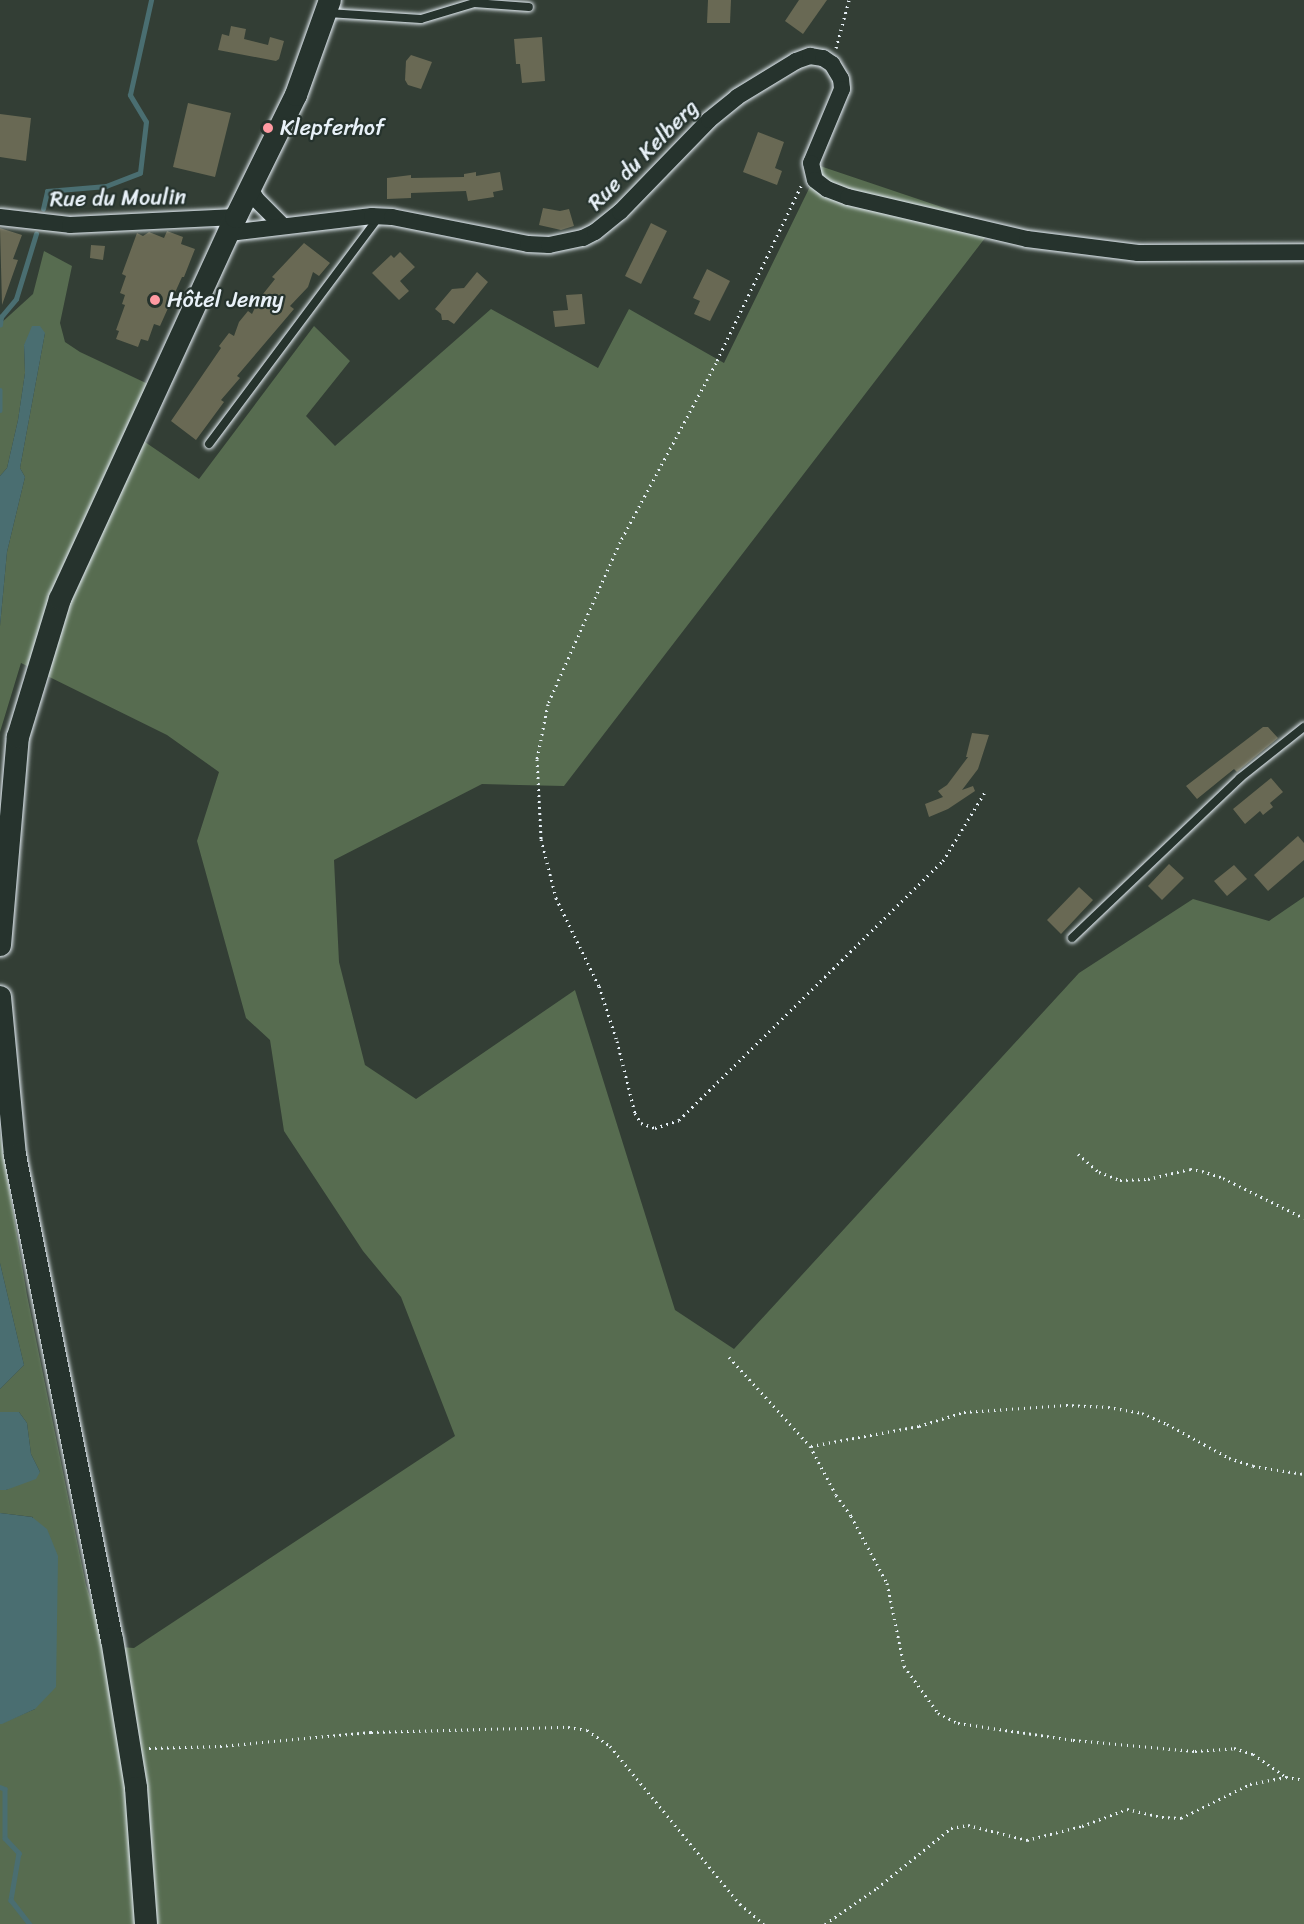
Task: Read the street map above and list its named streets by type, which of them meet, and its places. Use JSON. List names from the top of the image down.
{
  "streets": {
    "street": ["Rue du Kelberg", "Rue du Moulin"]
  },
  "crossings": [
    ["Rue du Kelberg", "Rue du Moulin"]
  ],
  "places": ["Klepferhof", "Hôtel Jenny"]
}
